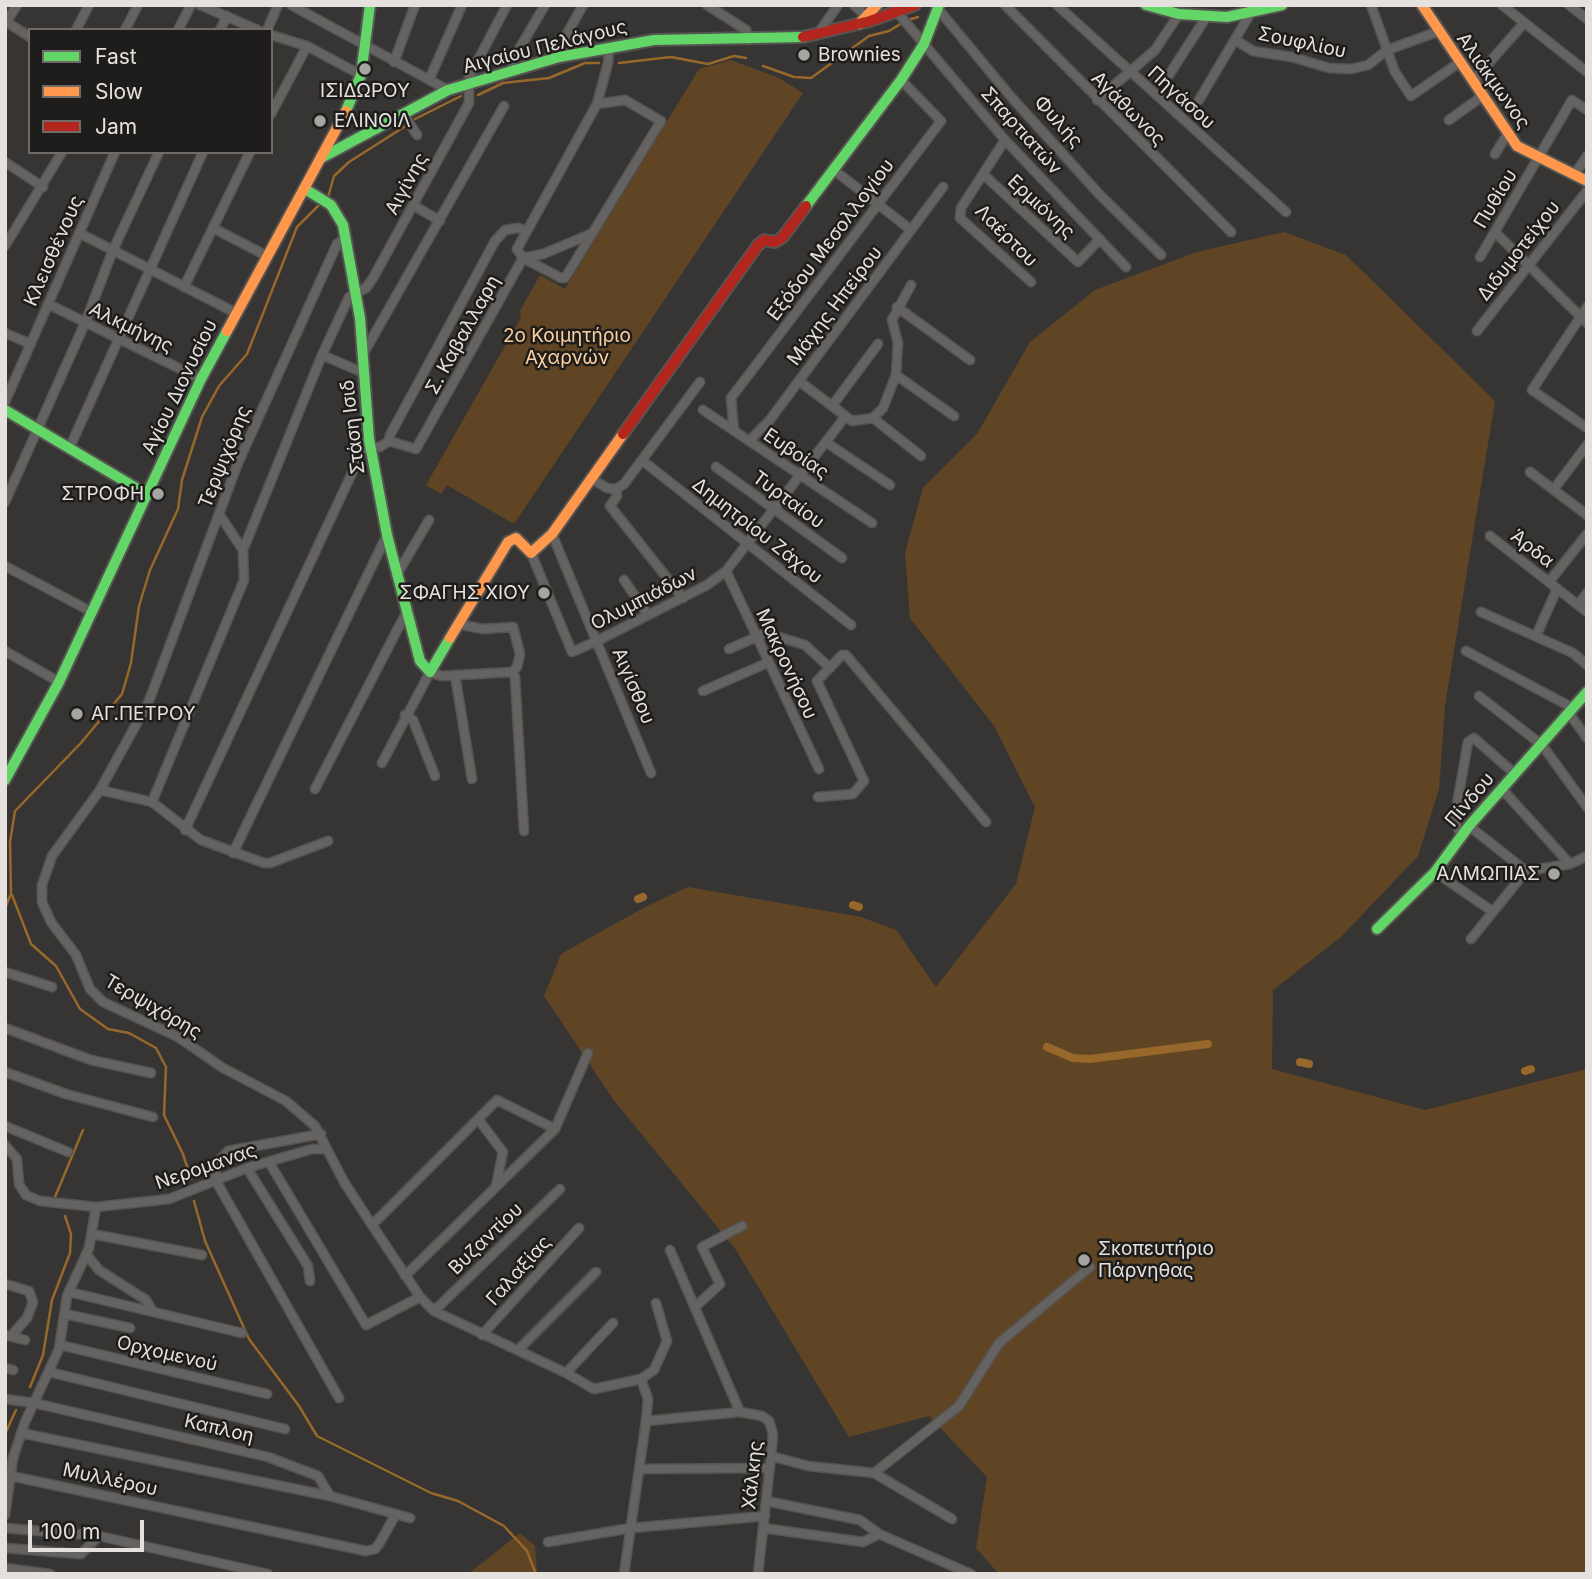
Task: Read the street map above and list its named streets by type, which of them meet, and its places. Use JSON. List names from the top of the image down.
{
  "streets": {
    "street": [
      "Σουφλίου",
      "Αιγαίου Πελάγους",
      "Αλιάκμωνος",
      "Πηγάσου",
      "Αγάθωνος",
      "Φυλής",
      "Σπαρτιατών",
      "Αιγίνης",
      "Πυθίου",
      "Ερμιόνης",
      "Λαέρτου",
      "Εξόδου Μεσολλογίου",
      "Κλεισθένους",
      "Διδυμοτείχου",
      "Μάχης Ηπείρου",
      "Αλκμήνης",
      "Σ. Καβαλλαρη",
      "Αγίου Διονυσίου",
      "Στάση Ισιδ",
      "Ευβοίας",
      "Τερψιχόρης",
      "Τυρταίου",
      "Δημητρίου Ζάχου",
      "Άρδα",
      "Ολυμπιάδων",
      "Μακρονήσου",
      "Αιγίσθου",
      "Πίνδου",
      "Νερομανας",
      "Βυζαντίου",
      "Γαλαξίας",
      "Ορχομενού",
      "Καπλοη",
      "Χάλκης",
      "Μυλλέρου"
    ]
  },
  "crossings": [
    ["Σουφλίου", "Αλιάκμωνος"],
    ["Αιγαίου Πελάγους", "Σπαρτιατών"],
    ["Αιγαίου Πελάγους", "Αιγίνης"],
    ["Αιγαίου Πελάγους", "Αγίου Διονυσίου"],
    ["Αλιάκμωνος", "Πυθίου"],
    ["Σπαρτιατών", "Ερμιόνης"],
    ["Σπαρτιατών", "Λαέρτου"],
    ["Αιγίνης", "Στάση Ισιδ"],
    ["Ερμιόνης", "Λαέρτου"],
    ["Εξόδου Μεσολλογίου", "Ευβοίας"],
    ["Κλεισθένους", "Αλκμήνης"],
    ["Μάχης Ηπείρου", "Ευβοίας"],
    ["Αλκμήνης", "Αγίου Διονυσίου"],
    ["Σ. Καβαλλαρη", "Στάση Ισιδ"],
    ["Αγίου Διονυσίου", "Στάση Ισιδ"],
    ["Στάση Ισιδ", "Τερψιχόρης"],
    ["Ευβοίας", "Ολυμπιάδων"],
    ["Τερψιχόρης", "Νερομανας"],
    ["Τερψιχόρης", "Βυζαντίου"],
    ["Τερψιχόρης", "Γαλαξίας"],
    ["Τυρταίου", "Ολυμπιάδων"],
    ["Δημητρίου Ζάχου", "Ολυμπιάδων"],
    ["Ολυμπιάδων", "Μακρονήσου"],
    ["Ολυμπιάδων", "Αιγίσθου"]
  ],
  "parks": ["2ο Κοιμητήριο Αχαρνών"],
  "places": [
    "Brownies",
    "ΙΣΙΔΩΡΟΥ",
    "ΕΛΙΝΟΙΛ",
    "ΣΤΡΟΦΗ",
    "ΣΦΑΓΗΣ ΧΙΟΥ",
    "ΑΓ.ΠΕΤΡΟΥ",
    "ΑΛΜΩΠΙΑΣ",
    "Σκοπευτήριο Πάρνηθας"
  ],
  "legend": ["Fast", "Slow", "Jam"],
  "scale_bar": "100 m"
}
